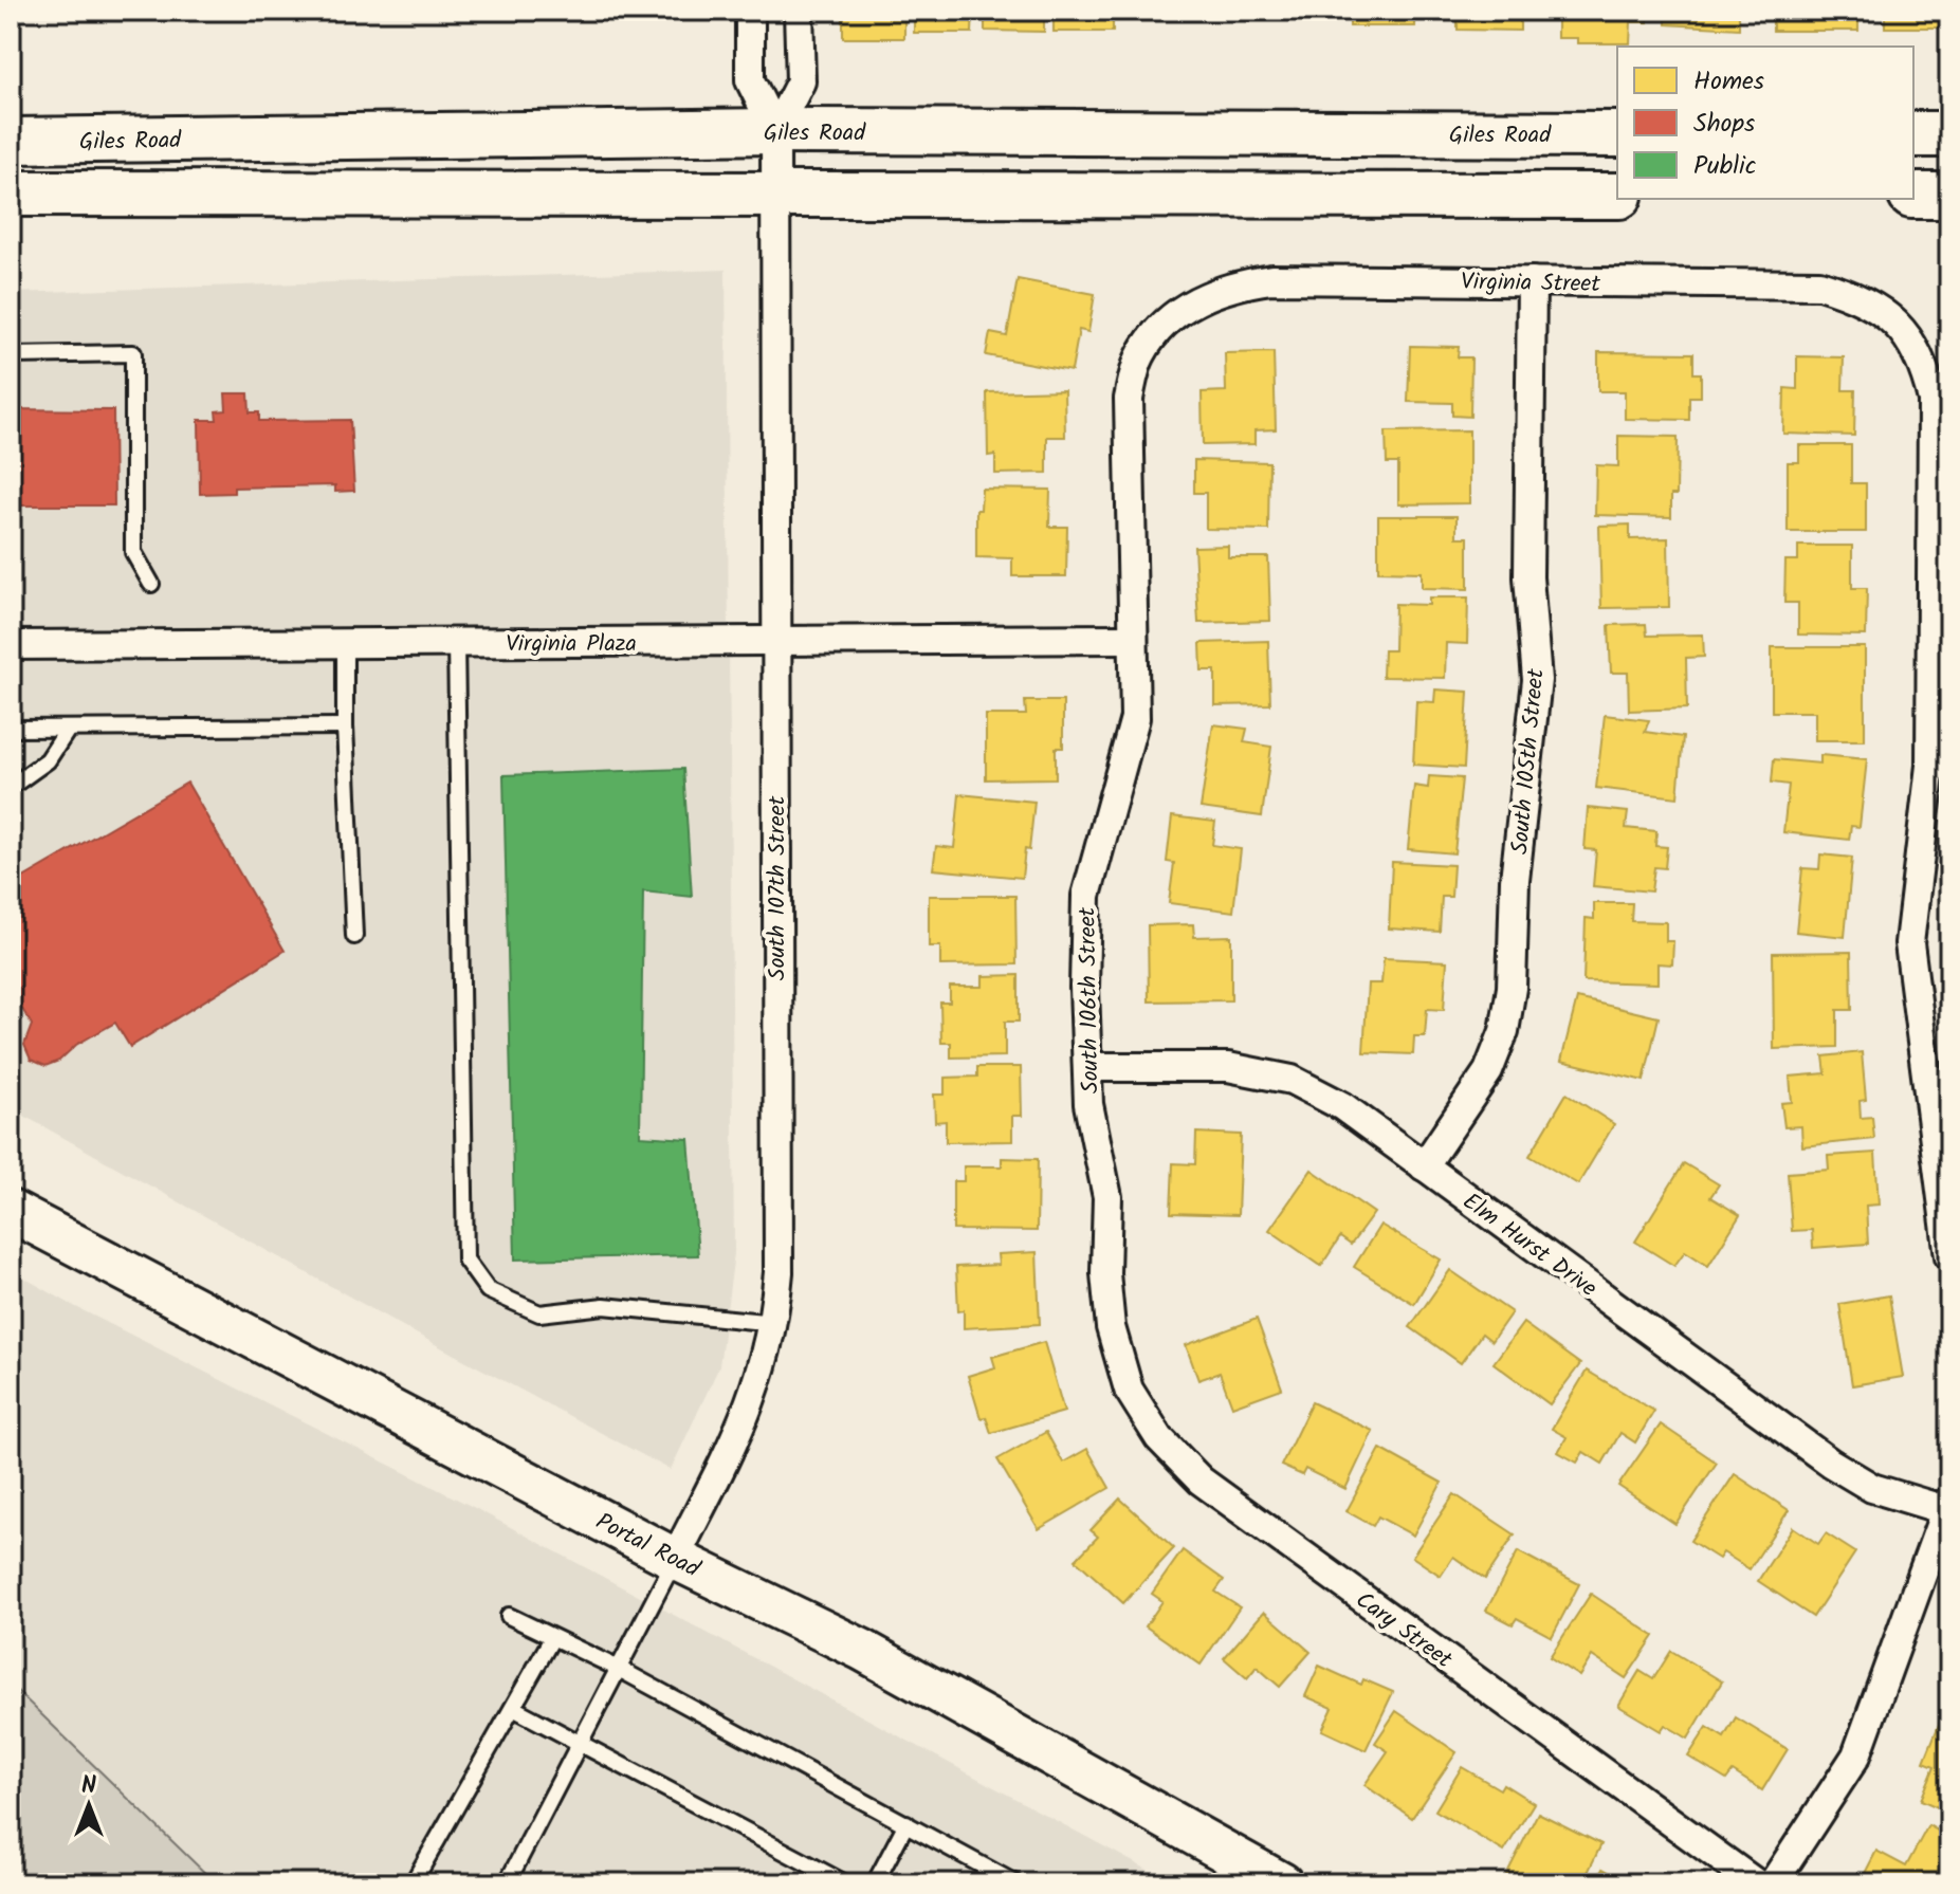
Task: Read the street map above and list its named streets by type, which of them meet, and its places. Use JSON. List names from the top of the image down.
{
  "streets": {
    "main road": ["Giles Road", "Portal Road"],
    "street": [
      "Virginia Street",
      "Virginia Plaza",
      "South 105th Street",
      "South 107th Street",
      "South 106th Street",
      "Elm Hurst Drive",
      "Cary Street"
    ]
  },
  "crossings": [
    ["Giles Road", "South 107th Street"],
    ["Virginia Street", "South 105th Street"],
    ["Virginia Street", "South 106th Street"],
    ["Virginia Plaza", "South 107th Street"],
    ["Virginia Plaza", "South 106th Street"],
    ["South 105th Street", "Elm Hurst Drive"],
    ["South 107th Street", "Portal Road"],
    ["South 106th Street", "Elm Hurst Drive"],
    ["South 106th Street", "Cary Street"]
  ],
  "legend": ["Homes", "Shops", "Public"],
  "north": "top"
}
